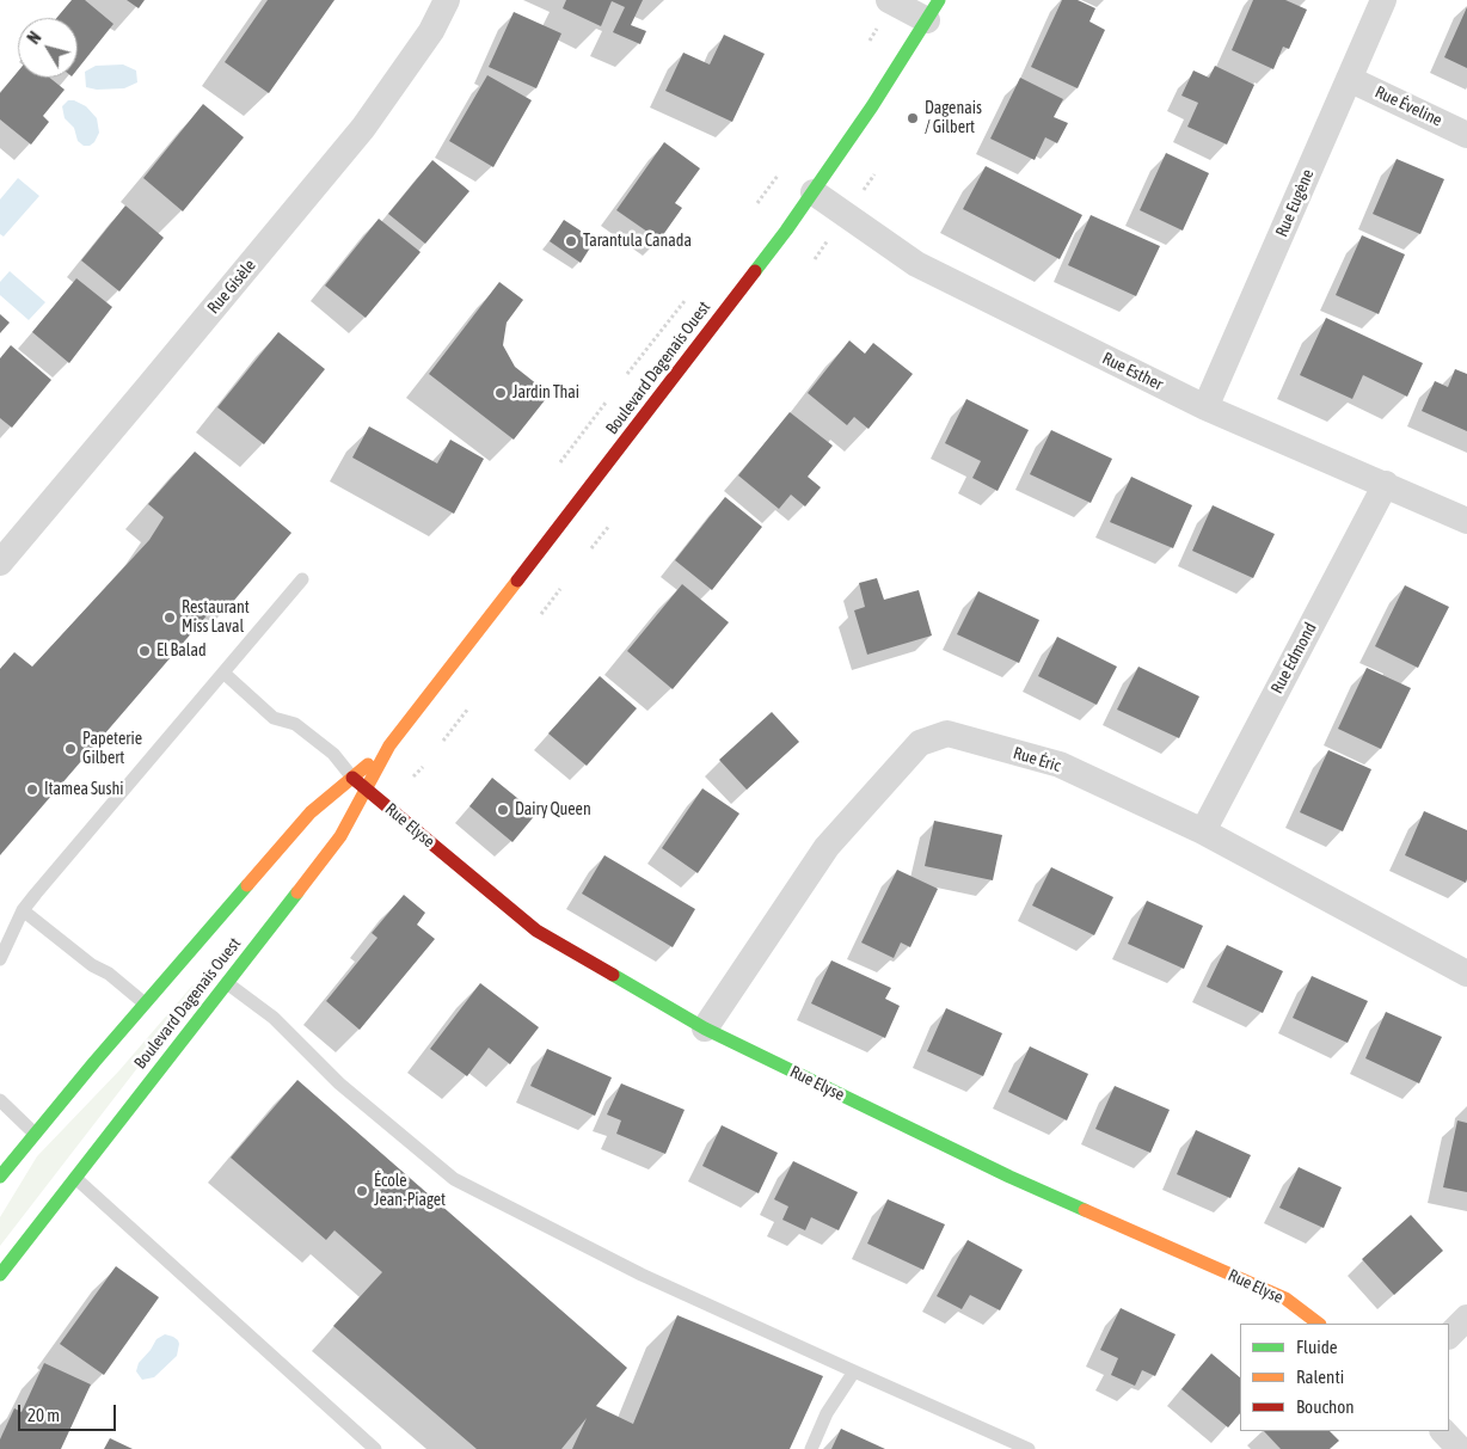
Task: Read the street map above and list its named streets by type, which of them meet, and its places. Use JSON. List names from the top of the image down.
{
  "streets": {
    "main road": ["Boulevard Dagenais Ouest", "Rue Elyse"],
    "street": [
      "Rue Éveline",
      "Rue Eugène",
      "Rue Gisèle",
      "Rue Esther",
      "Rue Edmond",
      "Rue Éric"
    ]
  },
  "crossings": [
    ["Rue Éveline", "Rue Eugène"],
    ["Rue Eugène", "Rue Esther"],
    ["Boulevard Dagenais Ouest", "Rue Esther"],
    ["Boulevard Dagenais Ouest", "Rue Elyse"],
    ["Rue Esther", "Rue Edmond"],
    ["Rue Edmond", "Rue Éric"],
    ["Rue Éric", "Rue Elyse"]
  ],
  "places": [
    "Dagenais / Gilbert",
    "Tarantula Canada",
    "Jardin Thai",
    "Restaurant Miss Laval",
    "El Balad",
    "Papeterie Gilbert",
    "Itamea Sushi",
    "Dairy Queen",
    "École Jean-Piaget"
  ],
  "legend": ["Fluide", "Ralenti", "Bouchon"],
  "scale_bar": "20 m",
  "north": "top left"
}
